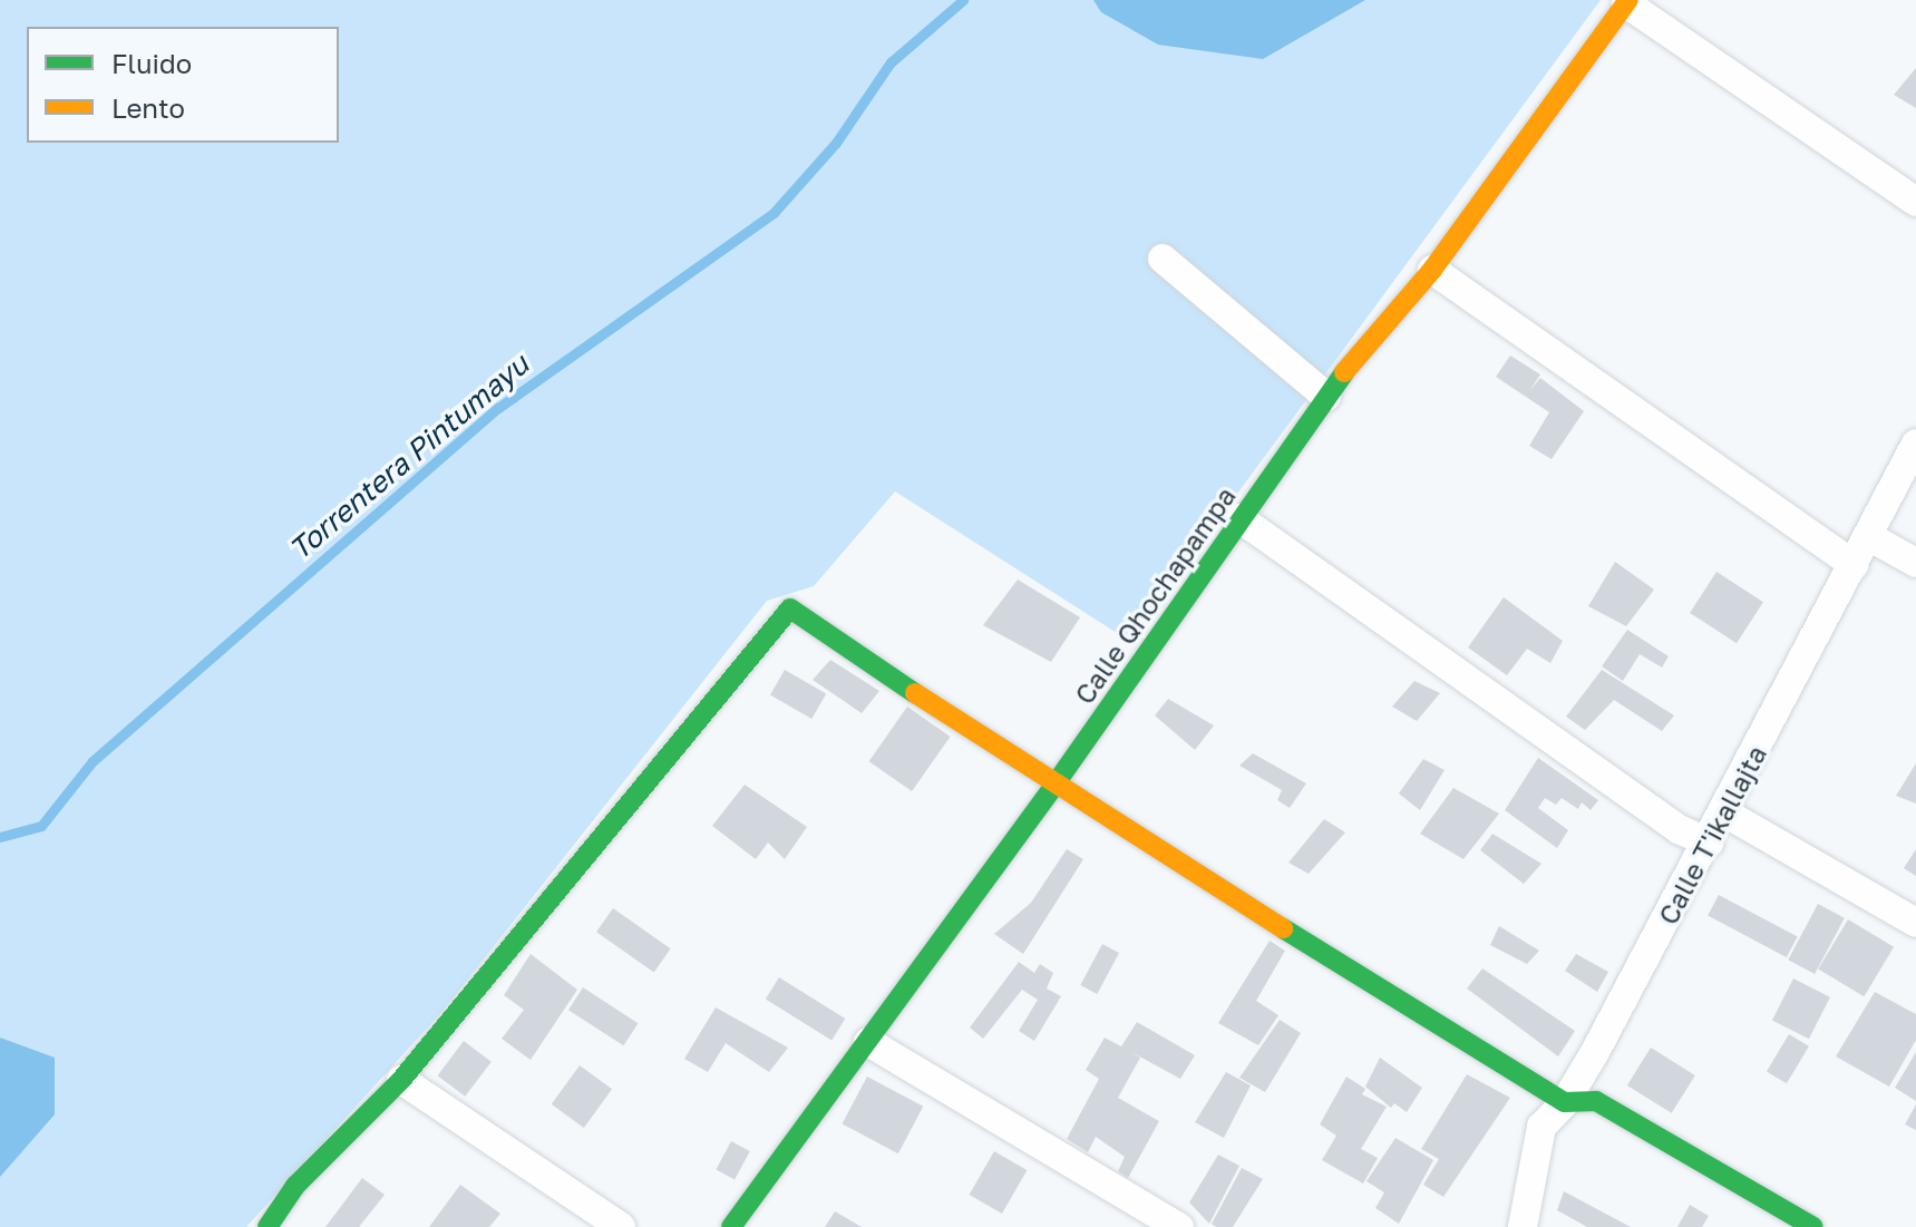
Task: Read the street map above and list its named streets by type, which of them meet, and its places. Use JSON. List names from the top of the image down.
{
  "streets": {
    "street": ["Calle Qhochapampa", "Calle T'ikallajta"]
  },
  "water": ["Torrentera Pintumayu"],
  "legend": ["Fluido", "Lento"]
}
